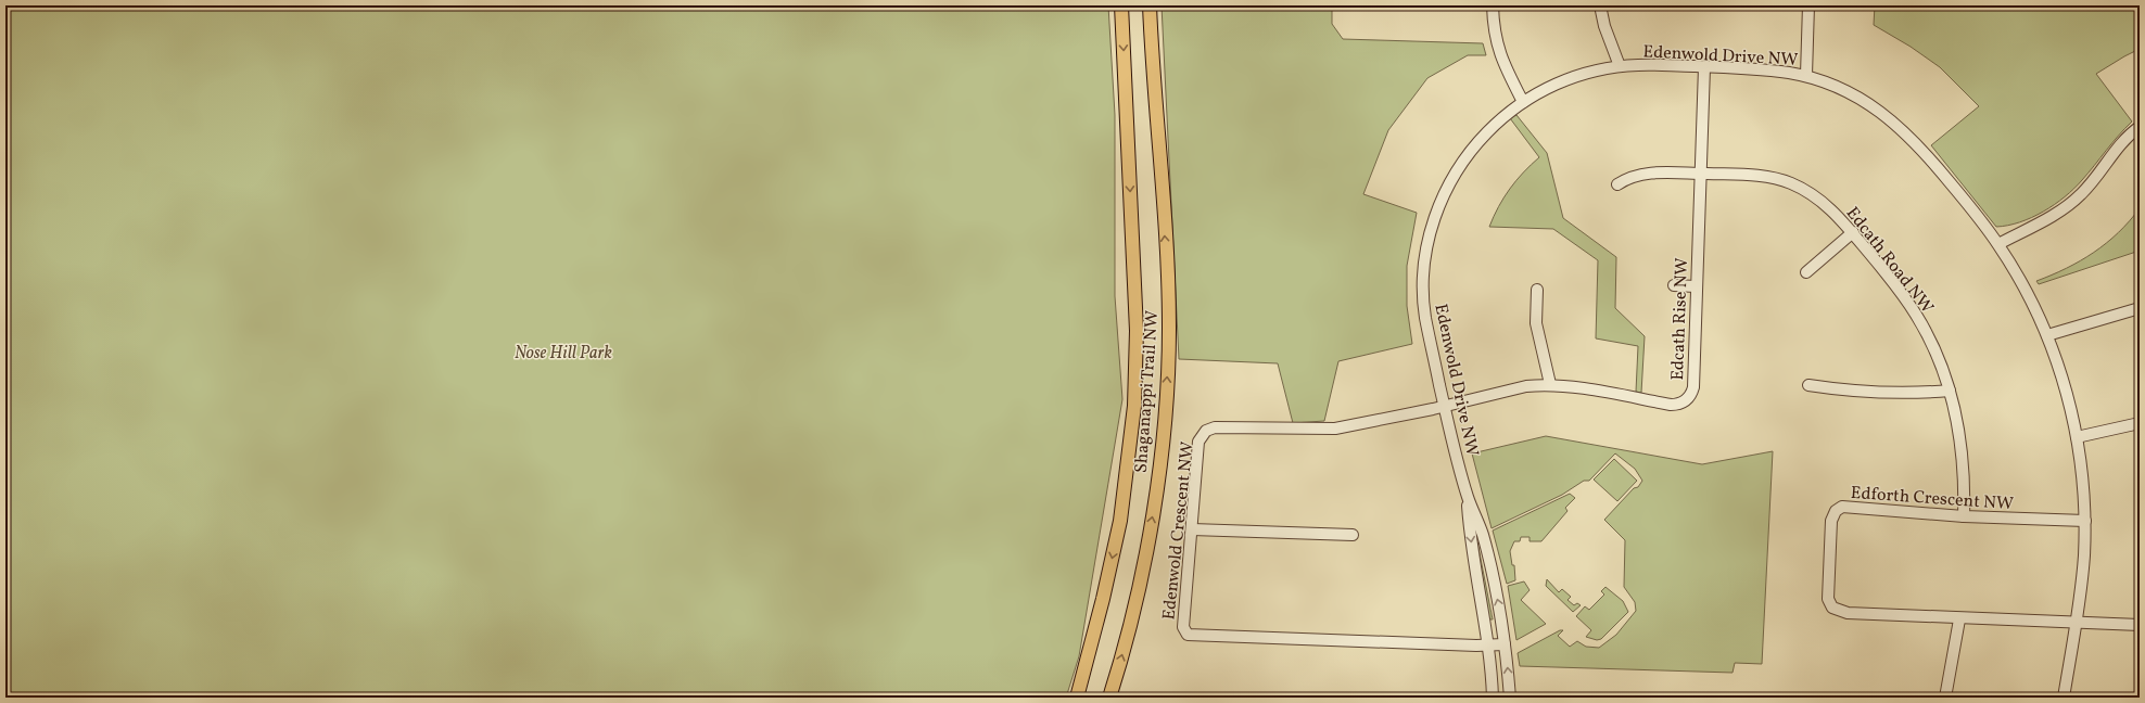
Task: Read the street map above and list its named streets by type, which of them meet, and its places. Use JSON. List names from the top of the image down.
{
  "streets": {
    "main road": ["Shaganappi Trail NW"],
    "street": [
      "Edenwold Drive NW",
      "Edcath Road NW",
      "Edcath Rise NW",
      "Edforth Crescent NW",
      "Edenwold Crescent NW"
    ]
  },
  "crossings": [
    ["Edenwold Drive NW", "Edcath Rise NW"],
    ["Edenwold Drive NW", "Edforth Crescent NW"],
    ["Edenwold Drive NW", "Edenwold Crescent NW"],
    ["Edcath Road NW", "Edcath Rise NW"],
    ["Edcath Road NW", "Edforth Crescent NW"],
    ["Edcath Rise NW", "Edenwold Crescent NW"]
  ],
  "parks": ["Nose Hill Park"]
}
